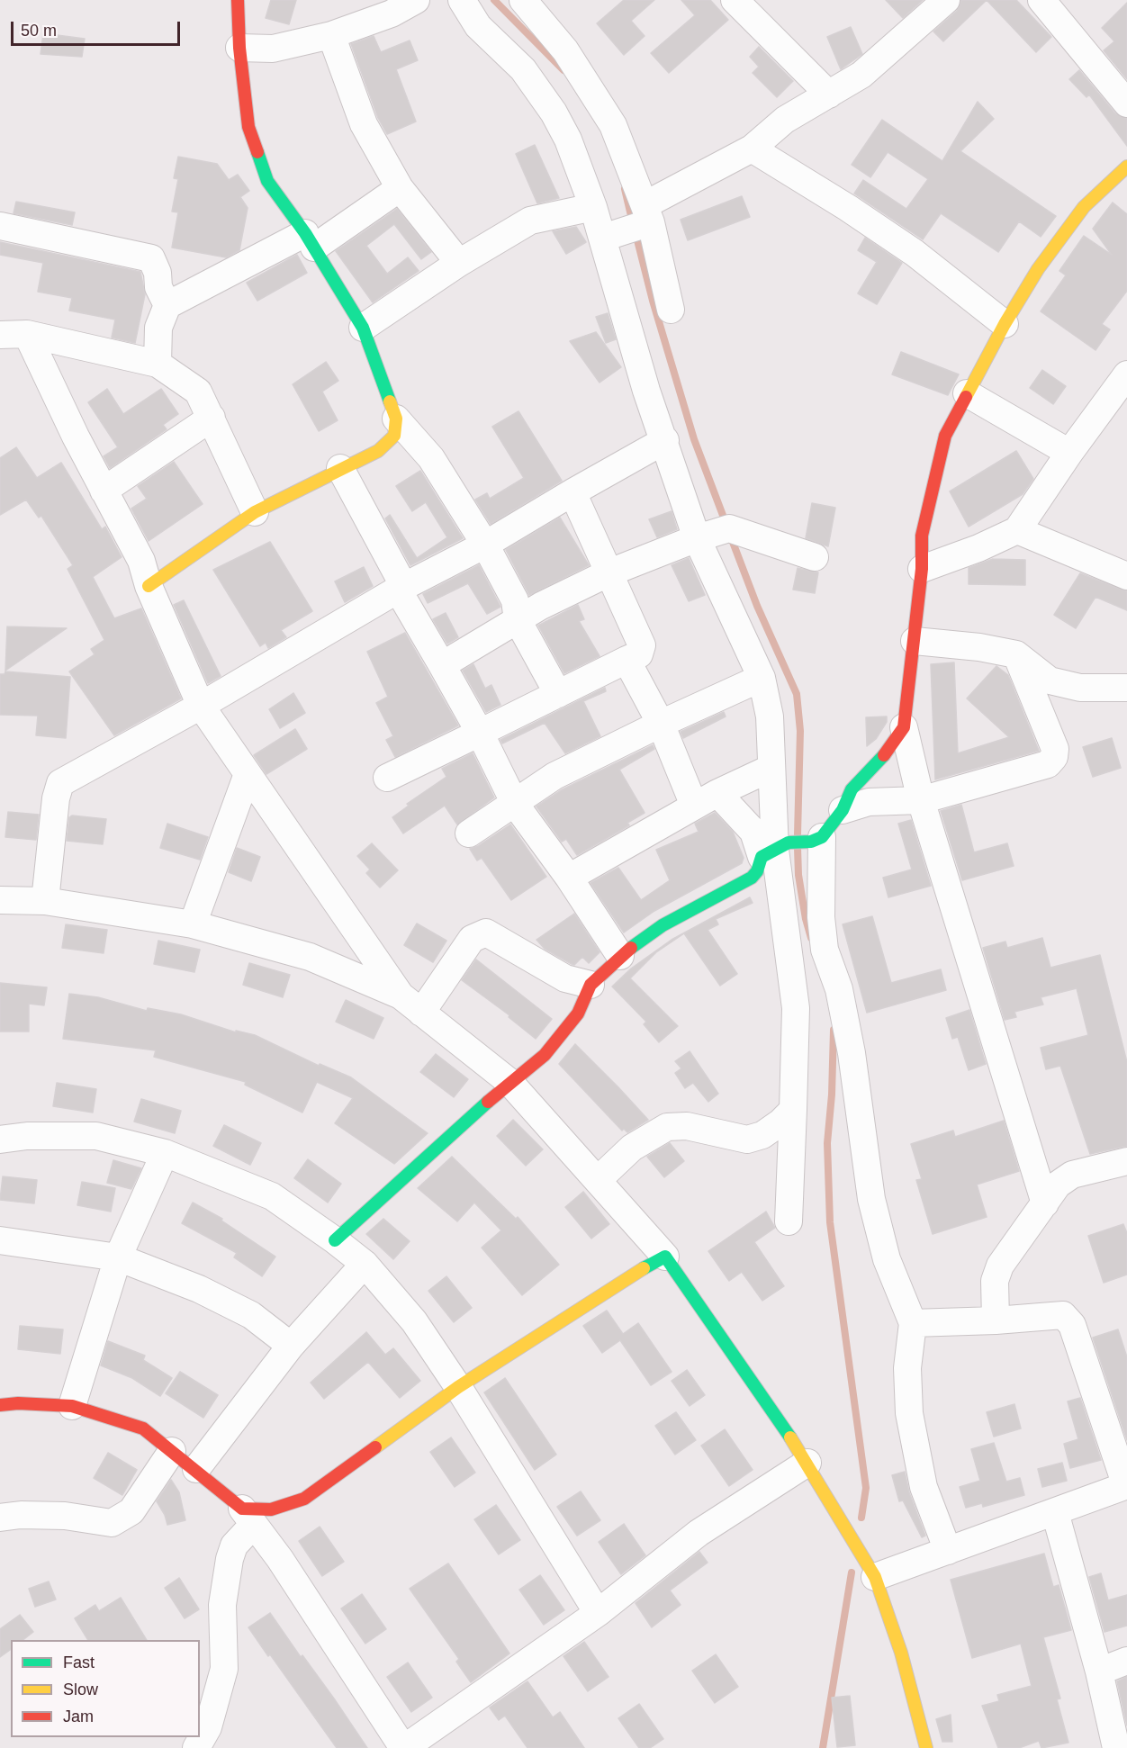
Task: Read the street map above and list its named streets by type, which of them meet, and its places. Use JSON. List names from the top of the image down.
{
  "legend": ["Fast", "Slow", "Jam"],
  "scale_bar": "50 m"
}
